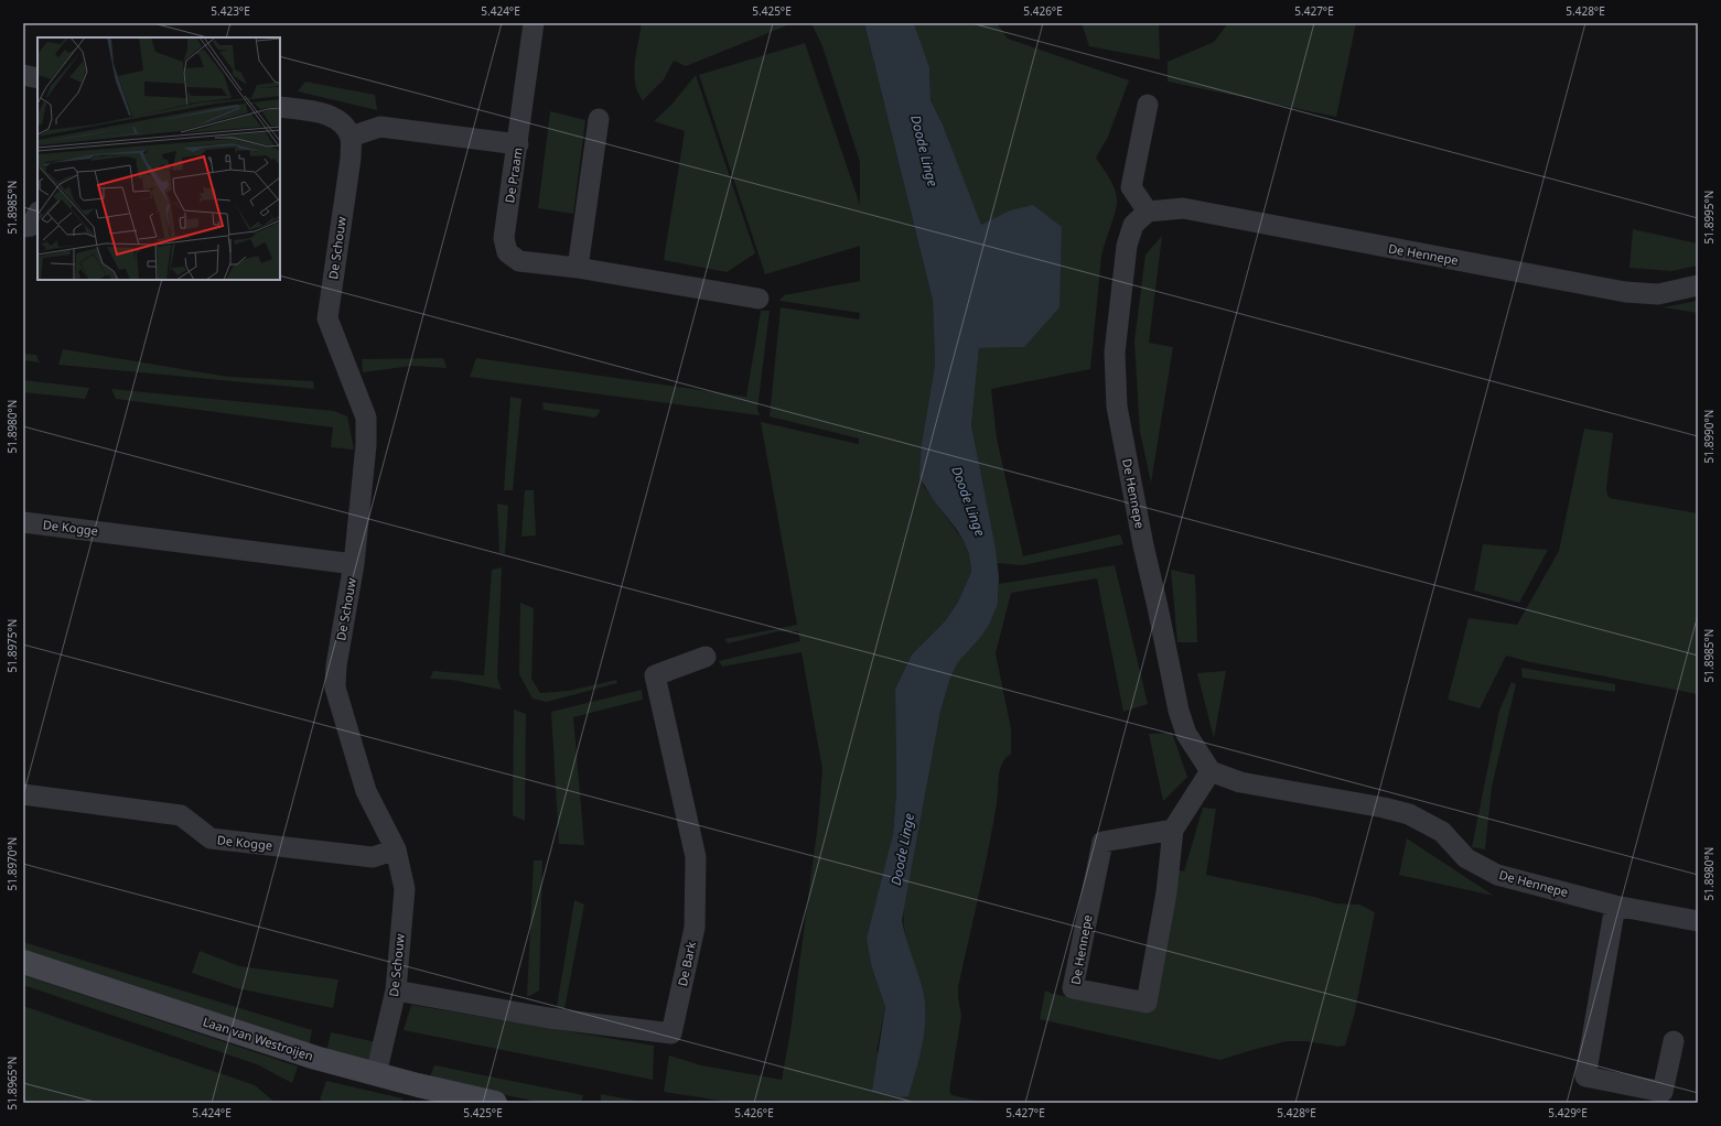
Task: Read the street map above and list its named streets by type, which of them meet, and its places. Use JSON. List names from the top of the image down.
{
  "streets": {
    "street": [
      "De Praam",
      "De Schouw",
      "De Hennepe",
      "De Kogge",
      "De Bark",
      "Laan van Westroijen"
    ]
  },
  "crossings": [
    ["De Schouw", "De Kogge"],
    ["De Schouw", "De Bark"],
    ["De Schouw", "Laan van Westroijen"]
  ],
  "water": ["Doode Linge"],
  "coordinates": [
    "5.423°E",
    "5.424°E",
    "5.425°E",
    "5.426°E",
    "5.427°E",
    "5.428°E",
    "51.8985°N",
    "51.8995°N",
    "51.8980°N",
    "51.8990°N",
    "51.8975°N",
    "51.8970°N",
    "51.8965°N",
    "5.429°E"
  ]
}
